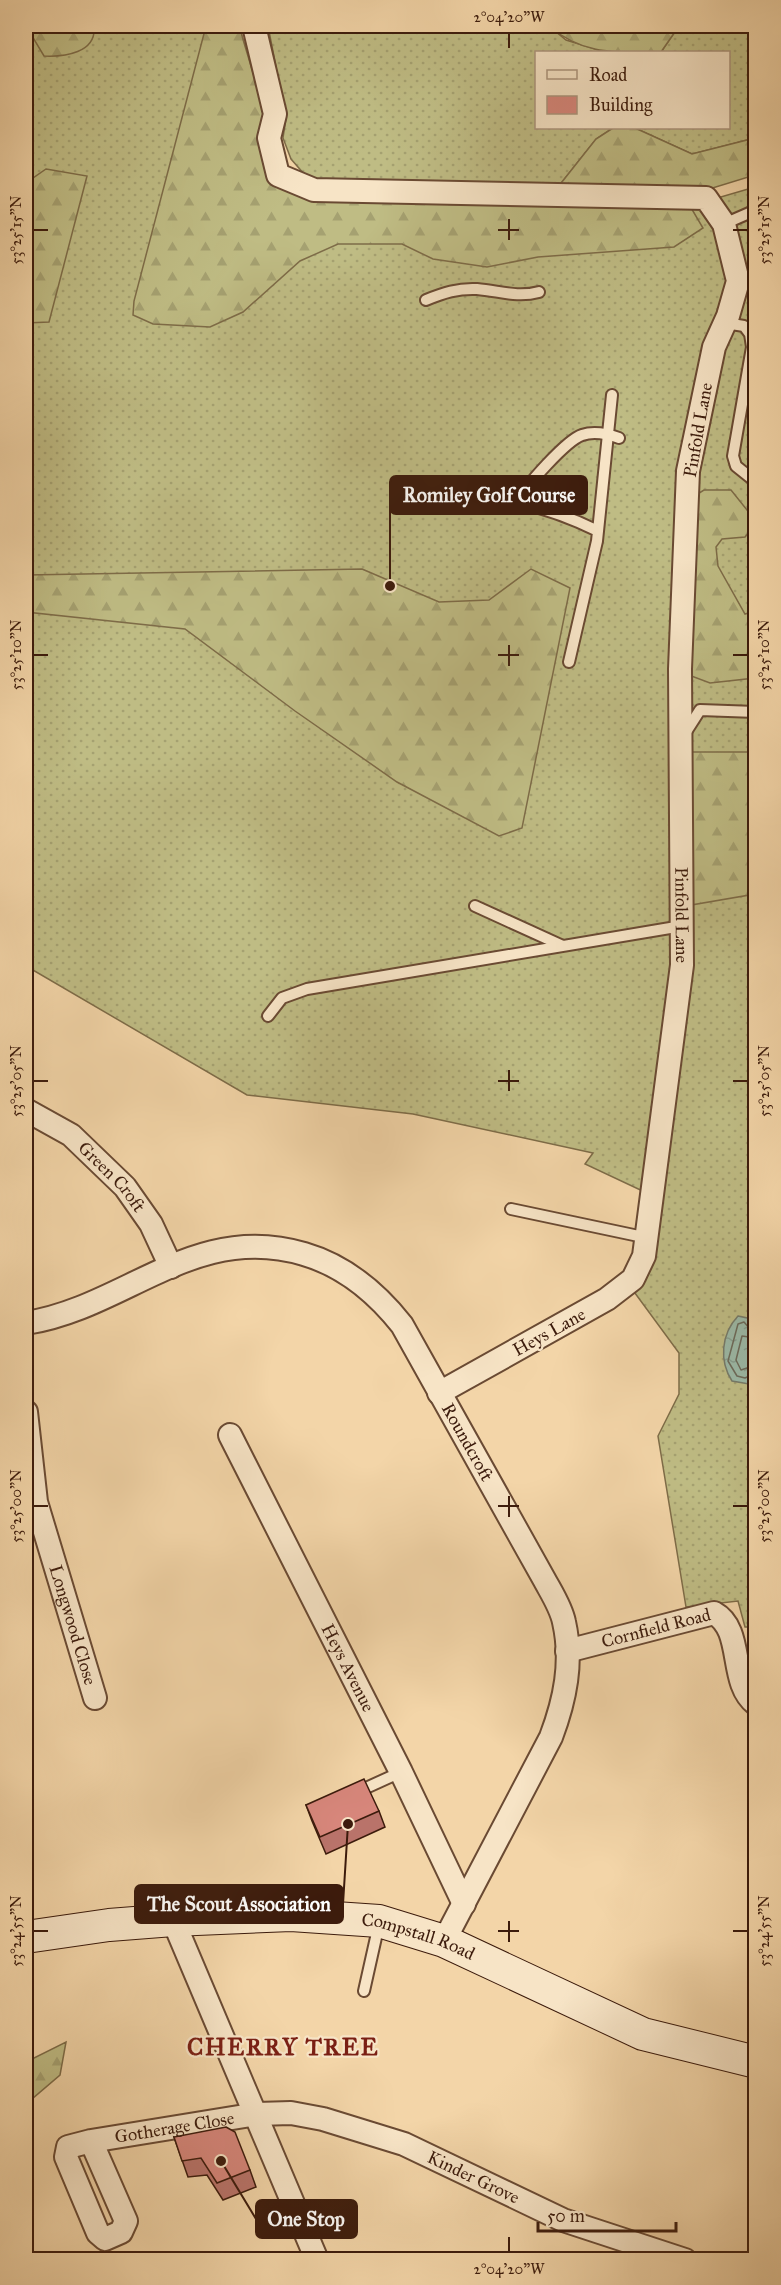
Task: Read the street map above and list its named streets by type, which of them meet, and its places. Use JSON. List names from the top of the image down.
{
  "streets": {
    "main road": ["Compstall Road"],
    "street": [
      "Pinfold Lane",
      "Green Croft",
      "Heys Lane",
      "Roundcroft",
      "Longwood Close",
      "Cornfield Road",
      "Heys Avenue",
      "Gotherage Close",
      "Kinder Grove"
    ]
  },
  "crossings": [
    ["Pinfold Lane", "Heys Lane"],
    ["Green Croft", "Roundcroft"],
    ["Heys Lane", "Roundcroft"],
    ["Roundcroft", "Cornfield Road"],
    ["Roundcroft", "Heys Avenue"],
    ["Roundcroft", "Compstall Road"],
    ["Gotherage Close", "Kinder Grove"]
  ],
  "districts": ["CHERRY TREE"],
  "places": ["Romiley Golf Course", "The Scout Association", "One Stop"],
  "legend": ["Road", "Building"],
  "scale_bar": "50 m",
  "coordinates": [
    "2°04'20\"W",
    "53°25'15\"N",
    "53°25'10\"N",
    "53°25'05\"N",
    "53°25'00\"N",
    "53°24'55\"N"
  ]
}
